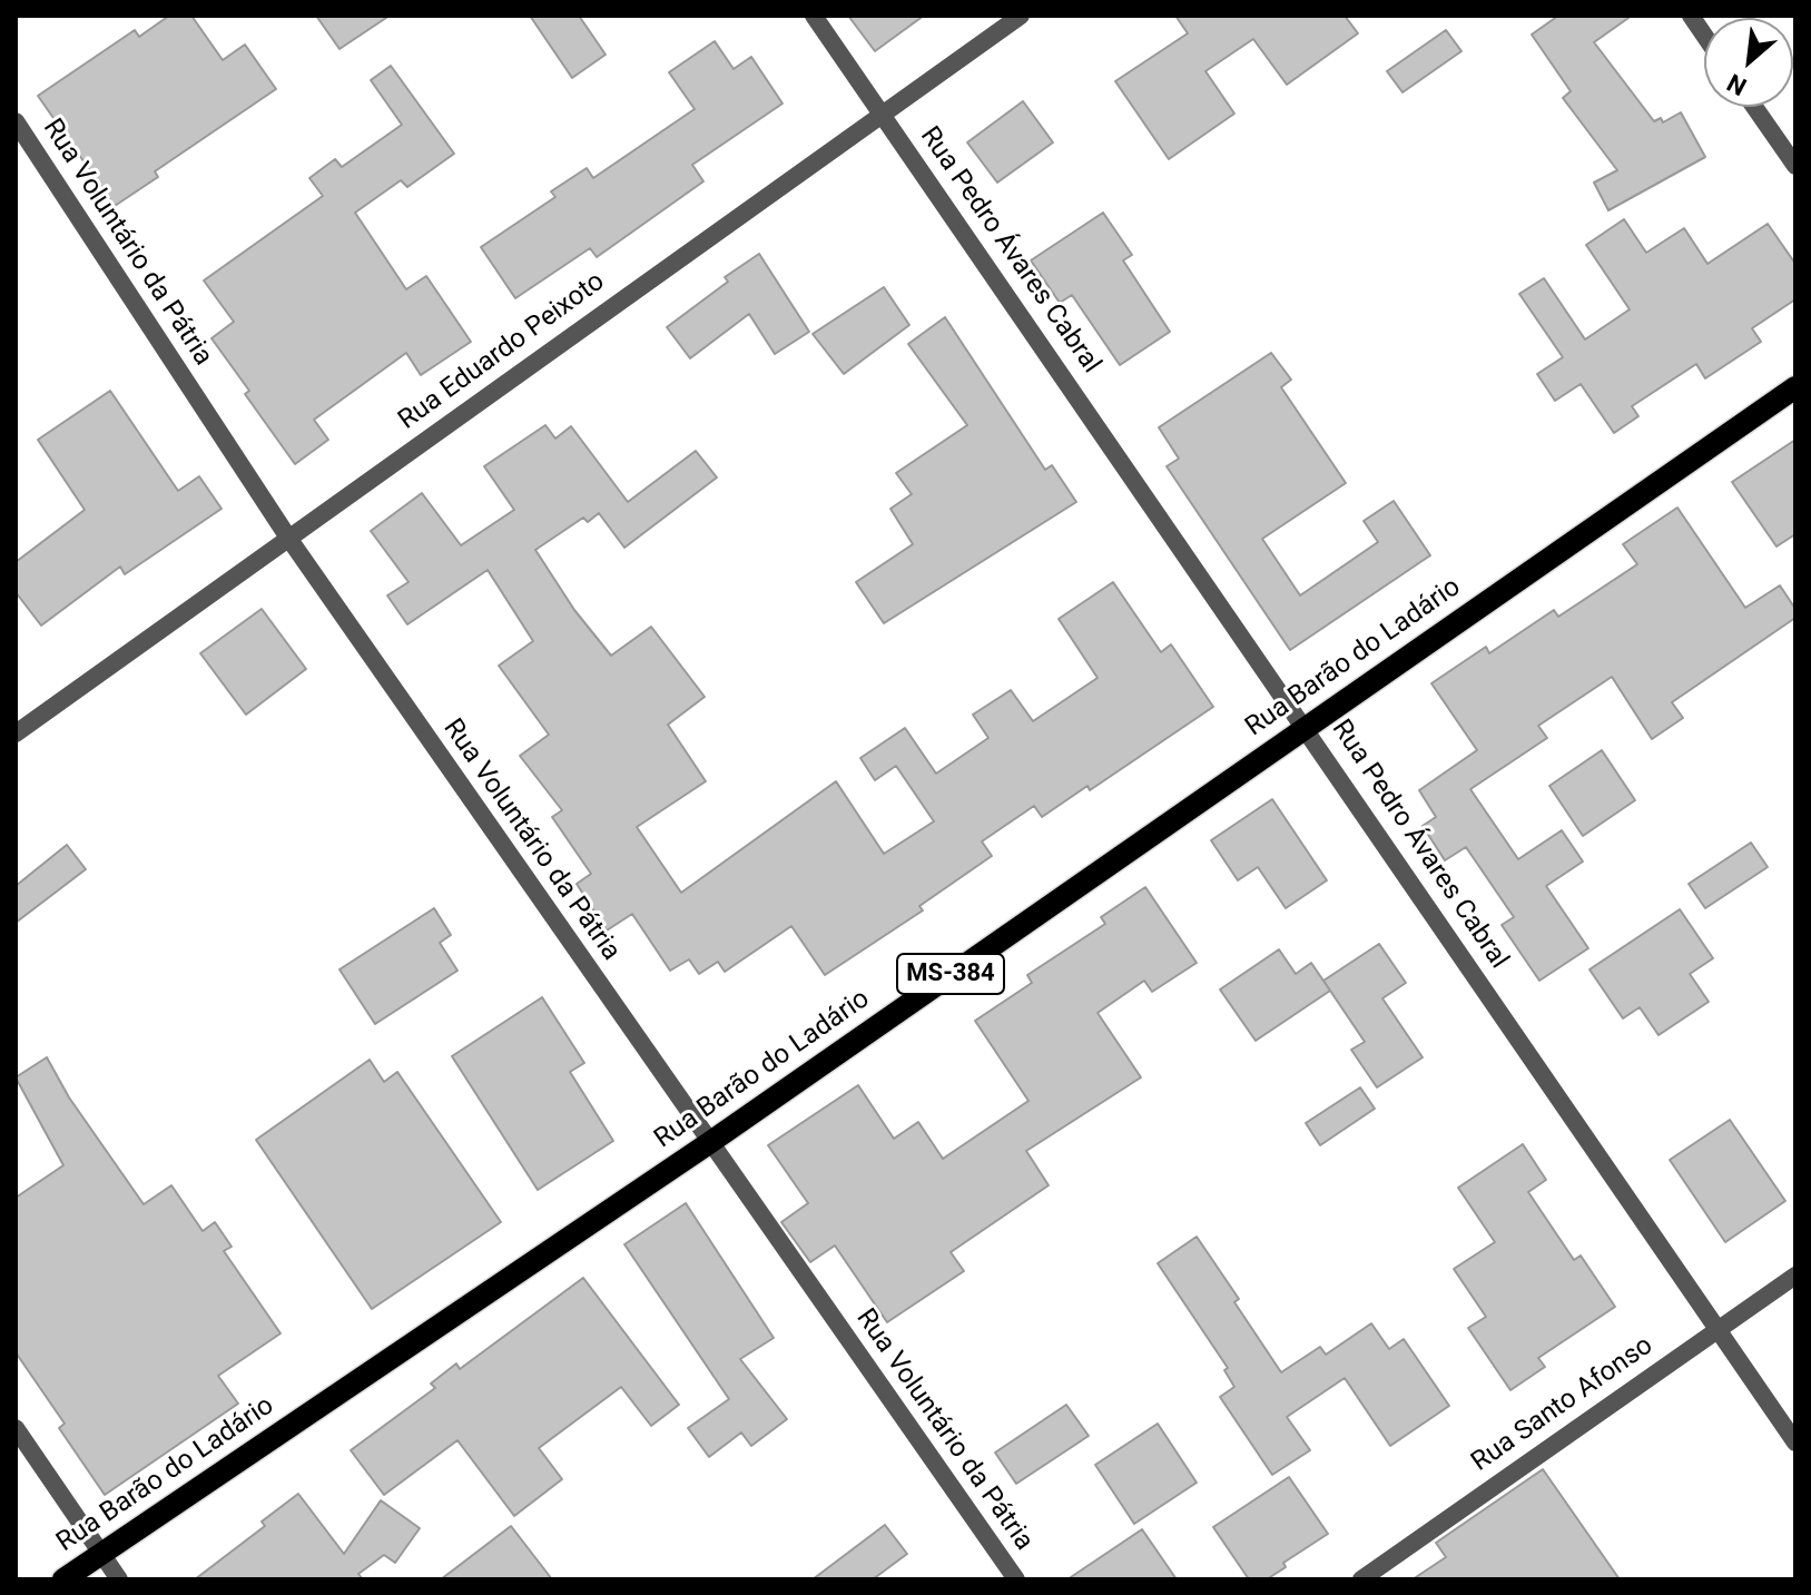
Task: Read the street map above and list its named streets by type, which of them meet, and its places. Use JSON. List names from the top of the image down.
{
  "streets": {
    "main road": ["Rua Barão do Ladário", "MS-384"],
    "street": [
      "Rua Voluntário da Pátria",
      "Rua Pedro Ávares Cabral",
      "Rua Eduardo Peixoto",
      "Rua Santo Afonso"
    ]
  },
  "crossings": [
    ["Rua Voluntário da Pátria", "Rua Eduardo Peixoto"],
    ["Rua Voluntário da Pátria", "Rua Barão do Ladário"],
    ["Rua Pedro Ávares Cabral", "Rua Eduardo Peixoto"],
    ["Rua Pedro Ávares Cabral", "Rua Barão do Ladário"],
    ["Rua Pedro Ávares Cabral", "Rua Santo Afonso"]
  ],
  "north": "bottom left"
}
